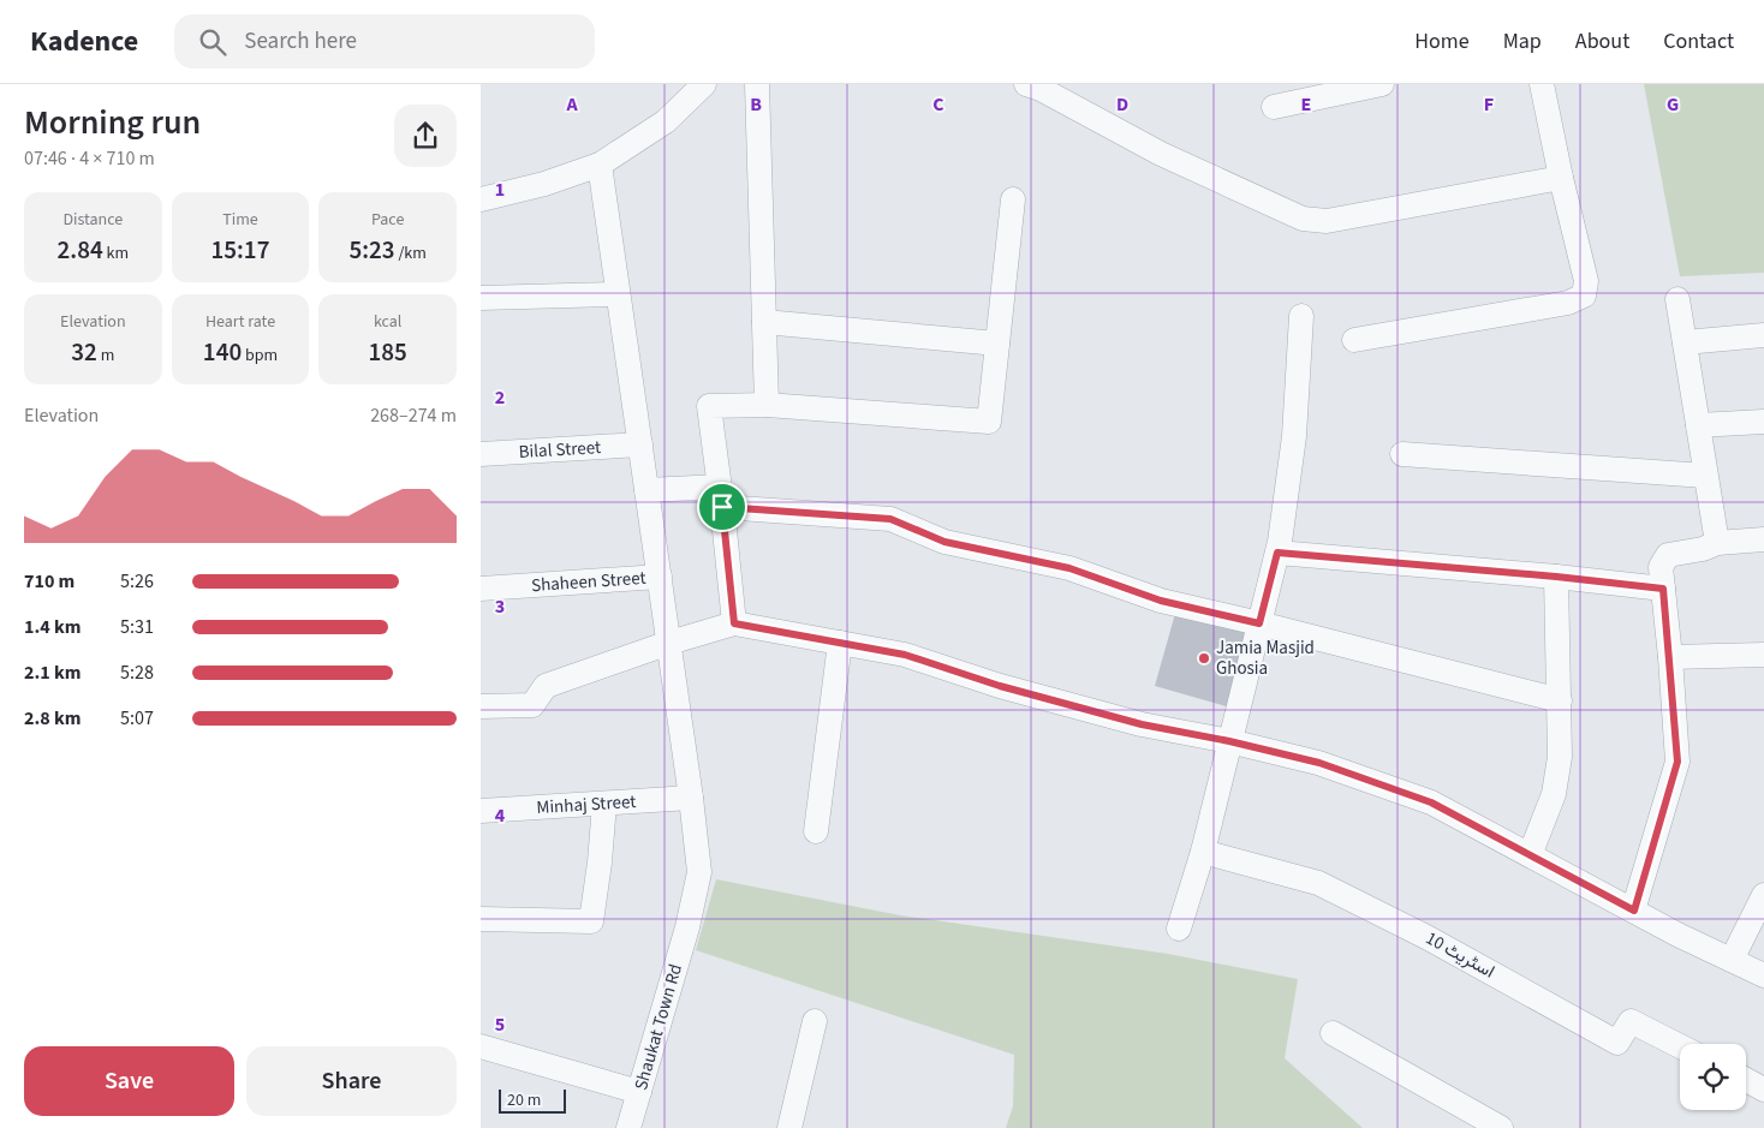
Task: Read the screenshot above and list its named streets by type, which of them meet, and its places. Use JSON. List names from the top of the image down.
{
  "streets": {
    "street": [
      "Bilal Street",
      "Shaheen Street",
      "Minhaj Street",
      "اسٹریٹ 10",
      "Shaukat Town Rd"
    ]
  },
  "crossings": [
    ["Bilal Street", "Shaukat Town Rd"],
    ["Shaheen Street", "Shaukat Town Rd"],
    ["Minhaj Street", "Shaukat Town Rd"]
  ],
  "places": ["Jamia Masjid Ghosia"],
  "scale_bar": "20 m",
  "page": {
    "header": "Kadence",
    "search": "Search here",
    "nav": [
      "Home",
      "Map",
      "About",
      "Contact"
    ],
    "heading": ["Morning run", "07:46 · 4 × 710 m"],
    "stats": [
      ["Distance", "2.84 km"],
      ["Time", "15:17"],
      ["Pace", "5:23 /km"],
      ["Elevation", "32 m"],
      ["Heart rate", "140 bpm"],
      ["kcal", "185"]
    ],
    "chart": ["Elevation", "268–274 m"],
    "list": [
      {
        "name": "710 m",
        "note": "5:26"
      },
      {
        "name": "1.4 km",
        "note": "5:31"
      },
      {
        "name": "2.1 km",
        "note": "5:28"
      },
      {
        "name": "2.8 km",
        "note": "5:07"
      }
    ],
    "buttons": ["Save", "Share"],
    "scale": "20 m"
  },
  "grid": {
    "columns": [
      "A",
      "B",
      "C",
      "D",
      "E",
      "F",
      "G"
    ],
    "rows": [
      "1",
      "2",
      "3",
      "4",
      "5"
    ]
  }
}
